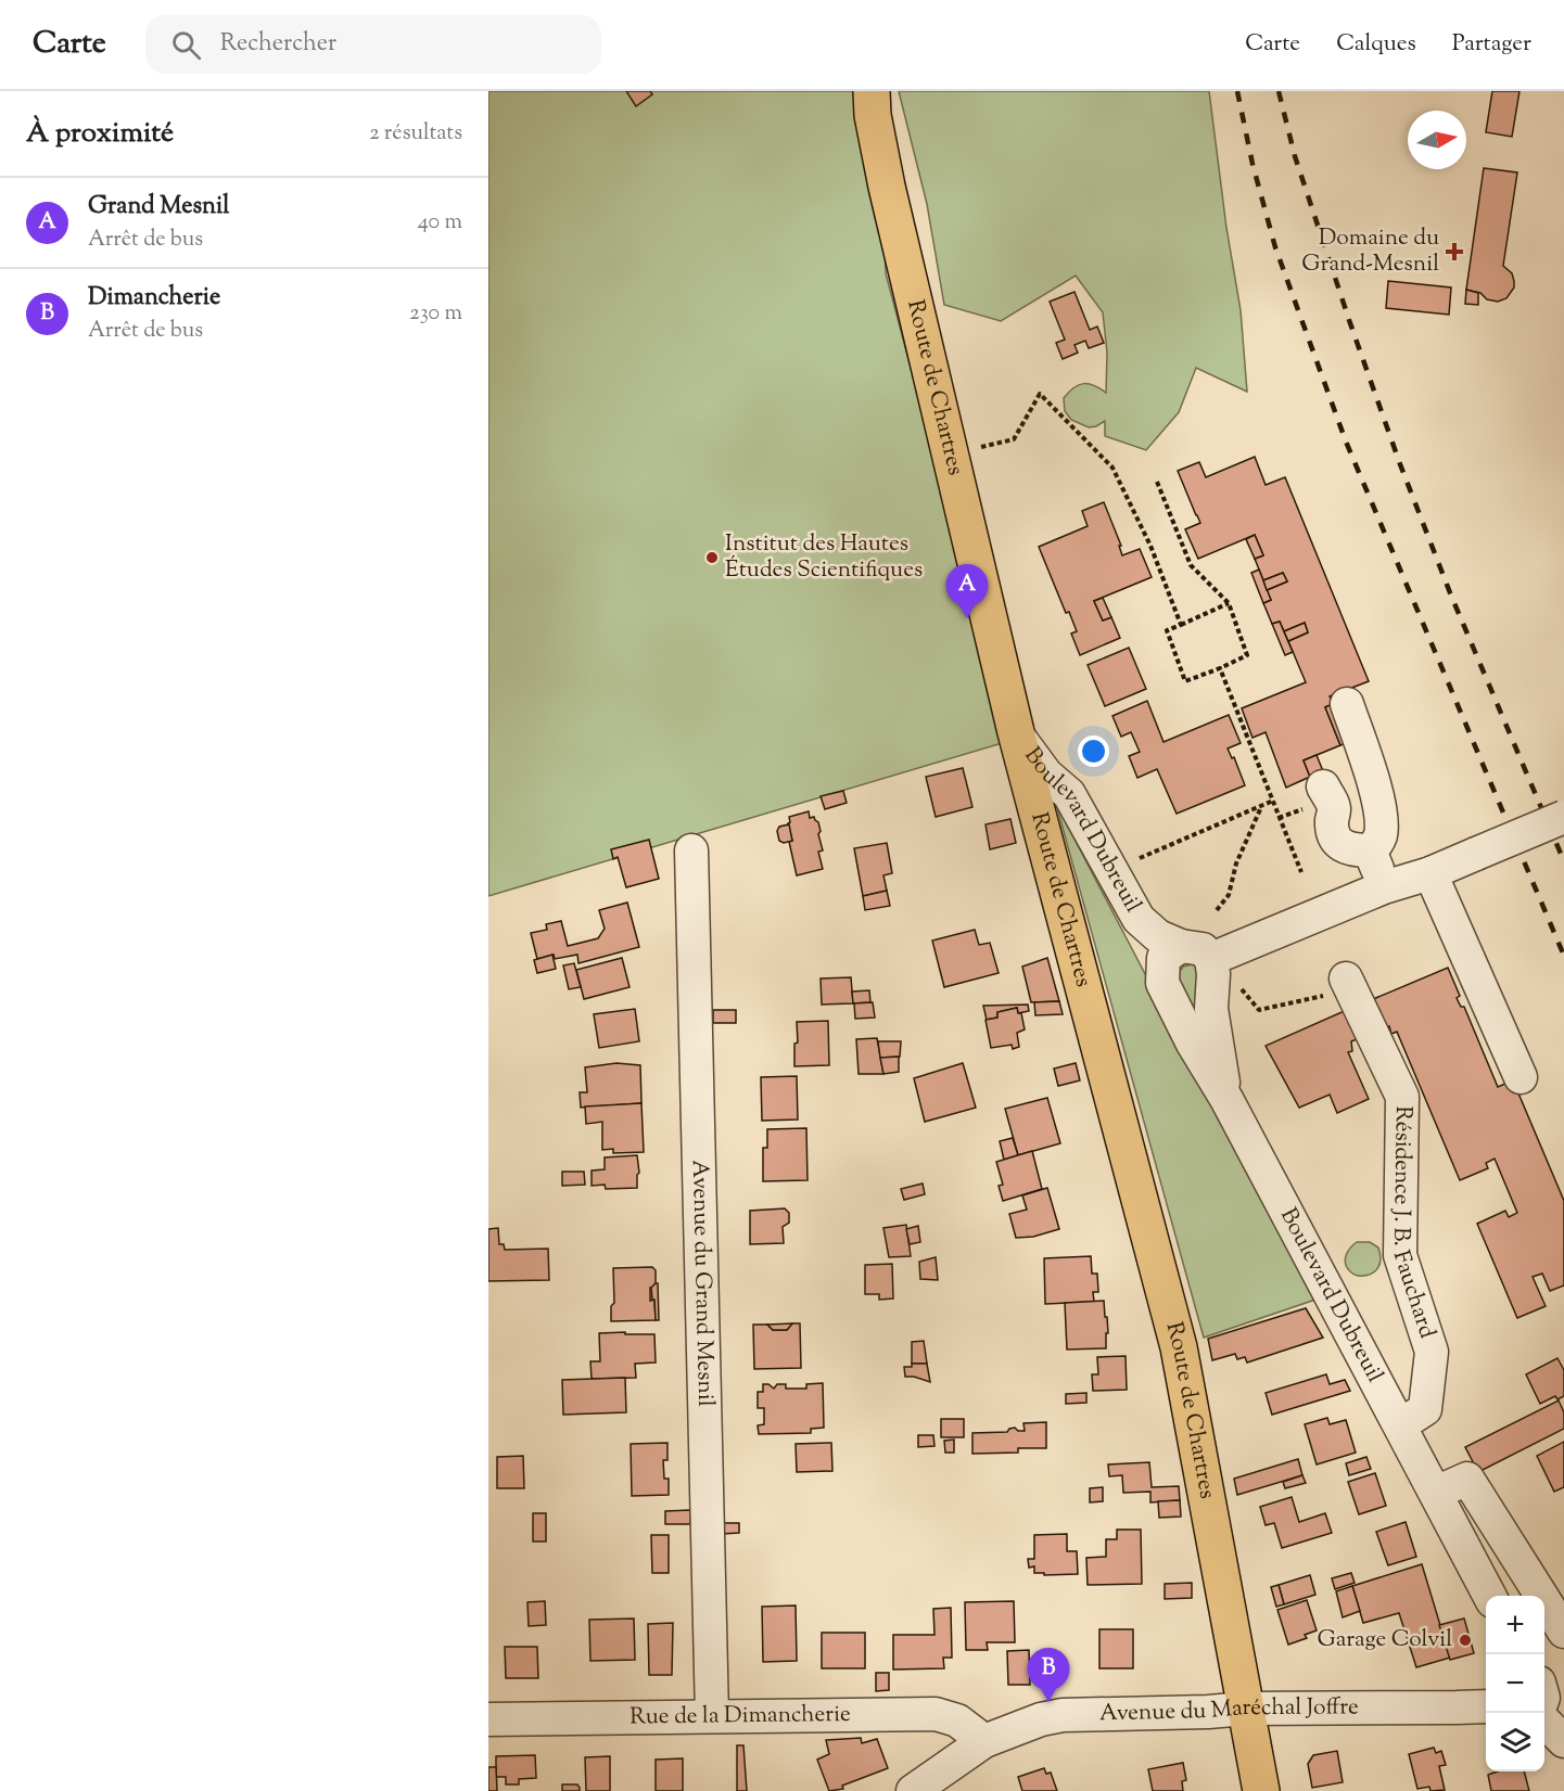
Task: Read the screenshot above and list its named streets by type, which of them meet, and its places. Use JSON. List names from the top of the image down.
{
  "streets": {
    "main road": ["Route de Chartres"],
    "street": [
      "Boulevard Dubreuil",
      "Résidence J. B. Fauchard",
      "Avenue du Grand Mesnil",
      "Avenue du Maréchal Joffre",
      "Rue de la Dimancherie"
    ]
  },
  "crossings": [
    ["Route de Chartres", "Boulevard Dubreuil"],
    ["Route de Chartres", "Avenue du Maréchal Joffre"],
    ["Boulevard Dubreuil", "Résidence J. B. Fauchard"],
    ["Avenue du Grand Mesnil", "Rue de la Dimancherie"],
    ["Avenue du Maréchal Joffre", "Rue de la Dimancherie"]
  ],
  "places": {
    "health": ["Domaine du Grand-Mesnil"],
    "other": ["Institut des Hautes Études Scientifiques", "Garage Colvil"]
  },
  "north": "right",
  "page": {
    "header": "Carte",
    "search": "Rechercher",
    "nav": ["Carte", "Calques", "Partager"],
    "heading": ["À proximité", "2 résultats"],
    "list": [
      {
        "mark": "A",
        "name": "Grand Mesnil",
        "note": "Arrêt de bus",
        "value": "40 m"
      },
      {
        "mark": "B",
        "name": "Dimancherie",
        "note": "Arrêt de bus",
        "value": "230 m"
      }
    ],
    "pins": ["A", "B"],
    "map_buttons": ["+", "−"]
  }
}
